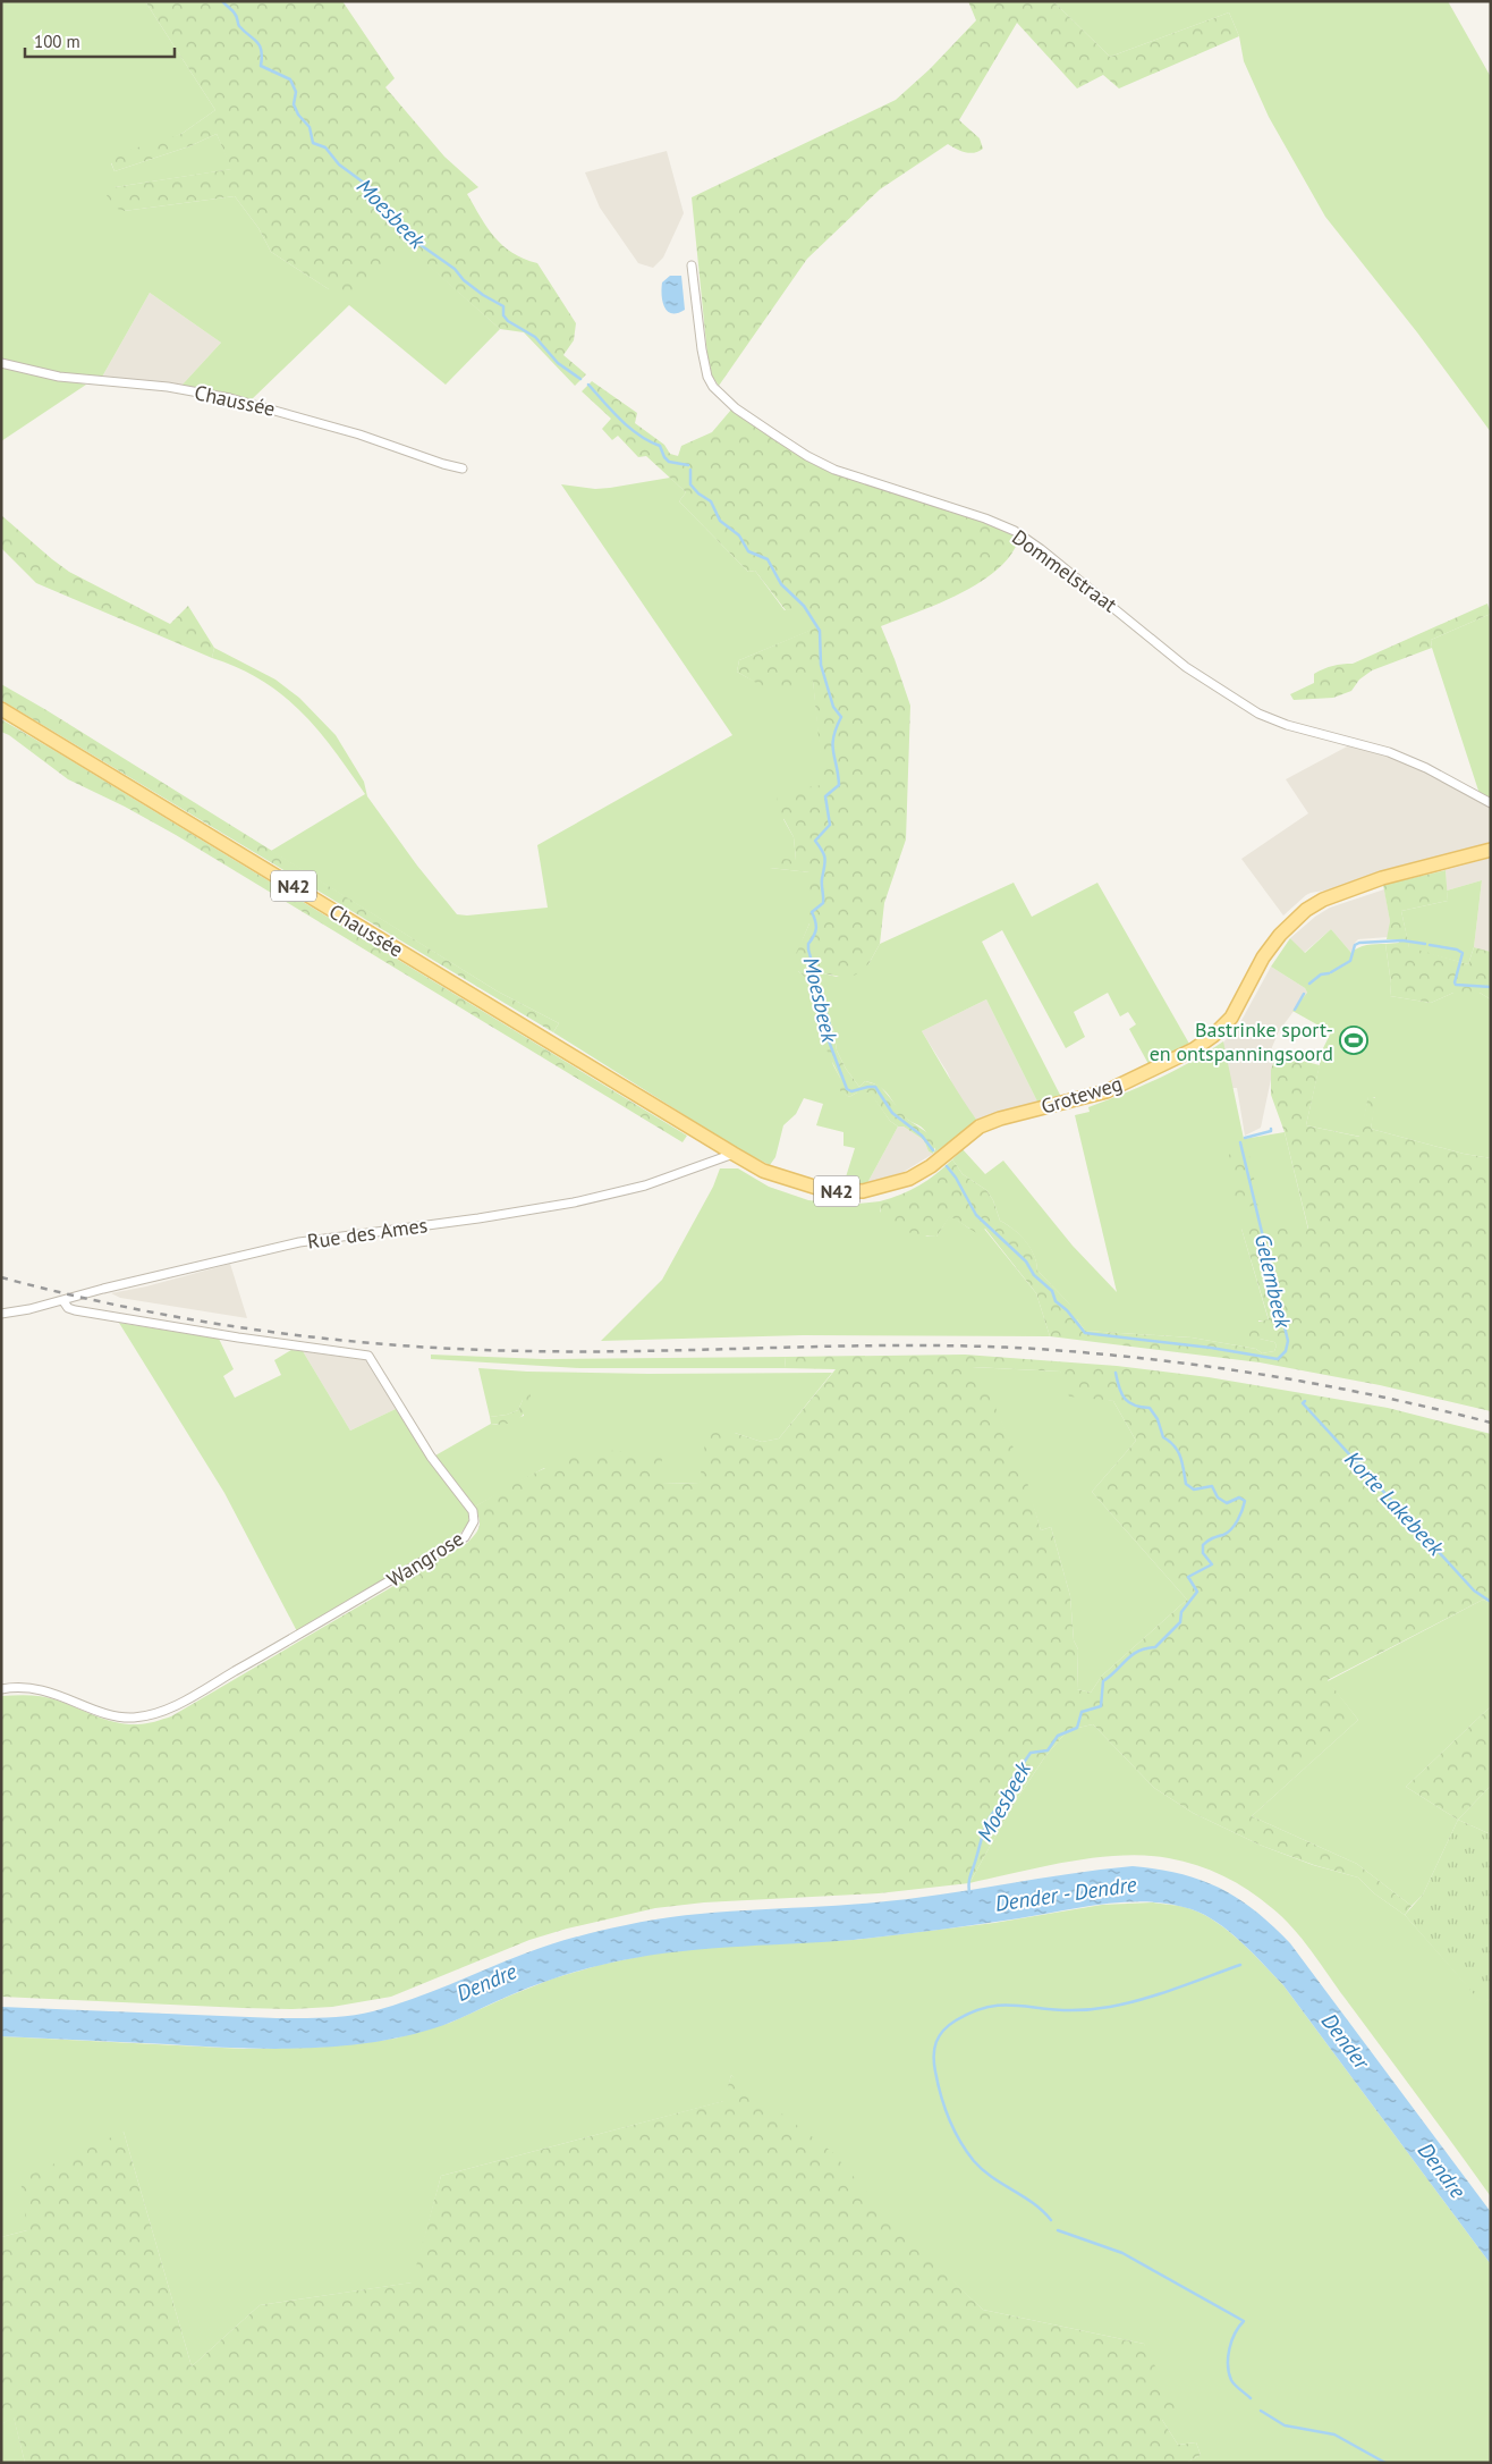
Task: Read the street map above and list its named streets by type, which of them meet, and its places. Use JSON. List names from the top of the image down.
{
  "streets": {
    "main road": ["Chaussée", "N42", "Groteweg"],
    "street": ["Dommelstraat", "Rue des Ames", "Wangrose"]
  },
  "crossings": [
    ["Chaussée", "Groteweg"],
    ["Chaussée", "Rue des Ames"],
    ["Groteweg", "Rue des Ames"],
    ["Rue des Ames", "Wangrose"]
  ],
  "water": [
    "Moesbeek",
    "Gelembeek",
    "Korte Lakebeek",
    "Dender - Dendre",
    "Dendre",
    "Dender"
  ],
  "places": {
    "sports": ["Bastrinke sport- en ontspanningsoord"]
  },
  "scale_bar": "100 m"
}
